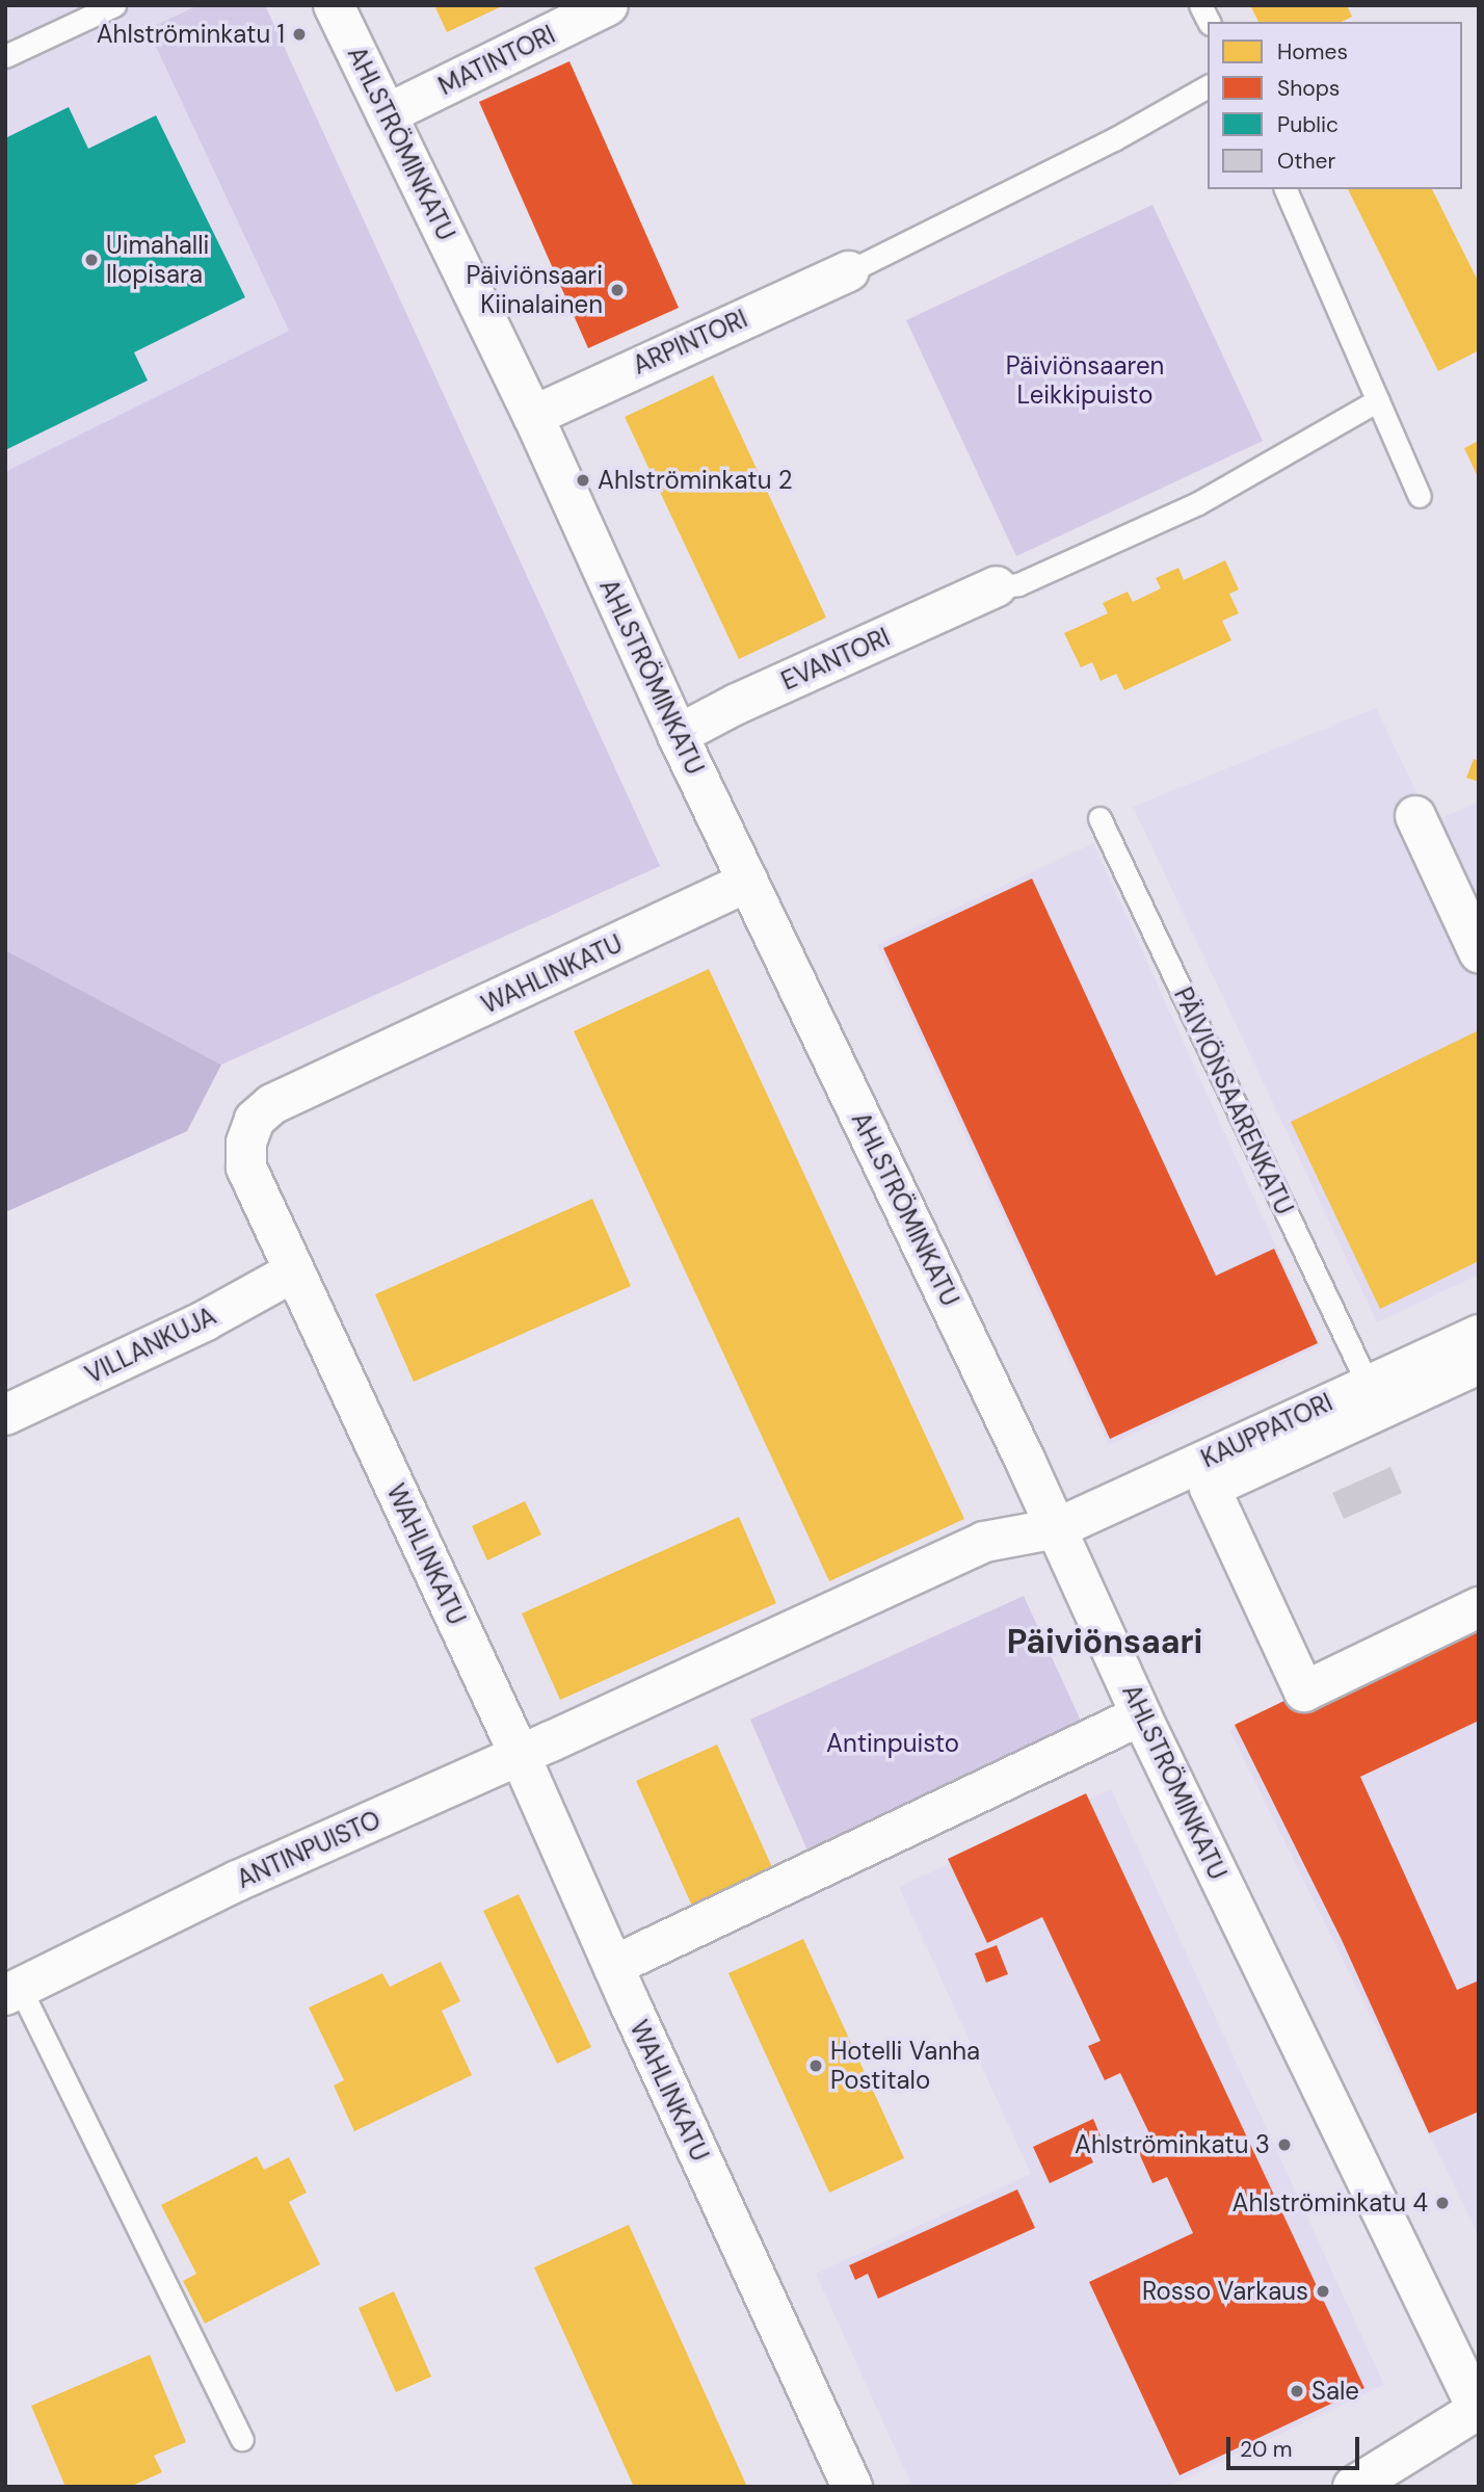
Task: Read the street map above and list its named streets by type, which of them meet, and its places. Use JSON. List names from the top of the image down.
{
  "streets": {
    "main road": [
      "MATINTORI",
      "AHLSTRÖMINKATU",
      "ARPINTORI",
      "EVANTORI",
      "WAHLINKATU",
      "VILLANKUJA",
      "KAUPPATORI",
      "ANTINPUISTO"
    ],
    "lane": ["PÄIVIÖNSAARENKATU"]
  },
  "crossings": [
    ["MATINTORI", "AHLSTRÖMINKATU"],
    ["AHLSTRÖMINKATU", "ARPINTORI"],
    ["AHLSTRÖMINKATU", "EVANTORI"],
    ["AHLSTRÖMINKATU", "WAHLINKATU"],
    ["AHLSTRÖMINKATU", "KAUPPATORI"],
    ["AHLSTRÖMINKATU", "ANTINPUISTO"],
    ["WAHLINKATU", "VILLANKUJA"],
    ["WAHLINKATU", "ANTINPUISTO"],
    ["PÄIVIÖNSAARENKATU", "KAUPPATORI"],
    ["KAUPPATORI", "ANTINPUISTO"]
  ],
  "districts": ["Päiviönsaari"],
  "parks": ["Päiviönsaaren Leikkipuisto", "Antinpuisto"],
  "places": [
    "Ahlströminkatu 1",
    "Uimahalli Ilopisara",
    "Päiviönsaari Kiinalainen",
    "Ahlströminkatu 2",
    "Hotelli Vanha Postitalo",
    "Ahlströminkatu 3",
    "Ahlströminkatu 4",
    "Rosso Varkaus",
    "Sale"
  ],
  "legend": [
    "Homes",
    "Shops",
    "Public",
    "Other"
  ],
  "scale_bar": "20 m"
}
